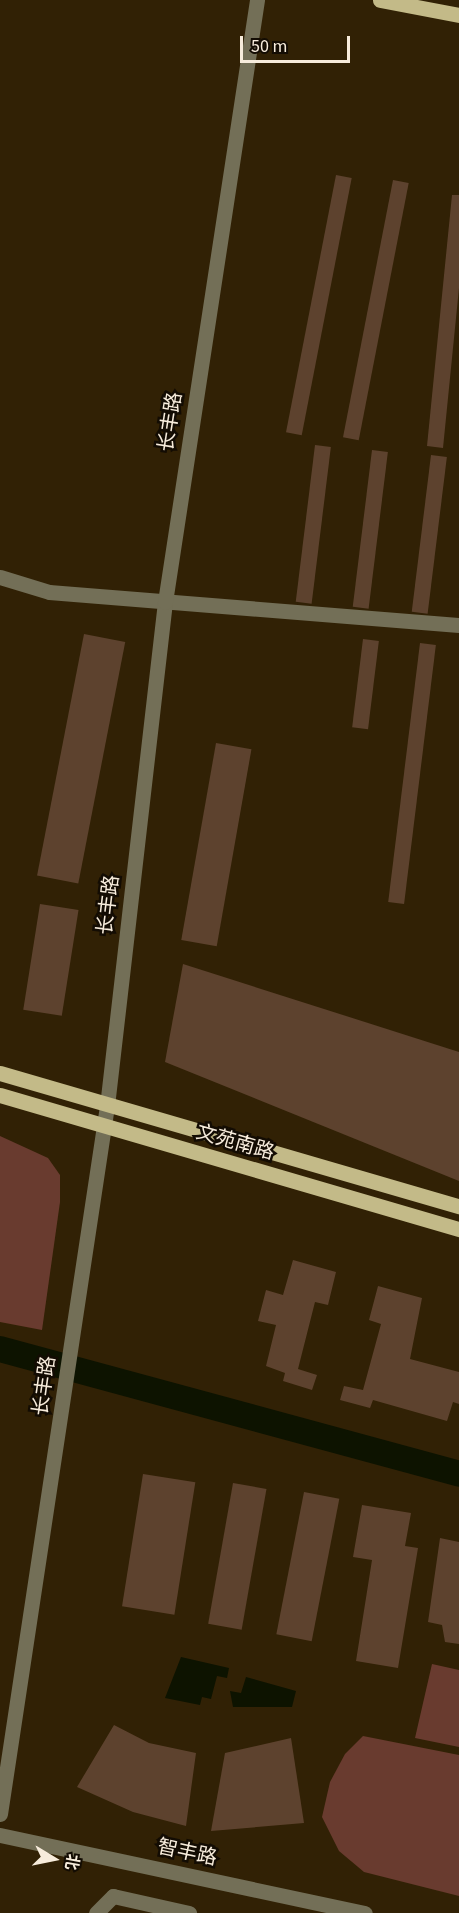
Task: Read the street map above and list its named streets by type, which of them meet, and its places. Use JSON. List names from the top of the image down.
{
  "streets": {
    "main road": ["文苑南路"],
    "street": ["长丰路", "智丰路"]
  },
  "crossings": [
    ["长丰路", "文苑南路"]
  ],
  "scale_bar": "50 m",
  "north": "right"
}
